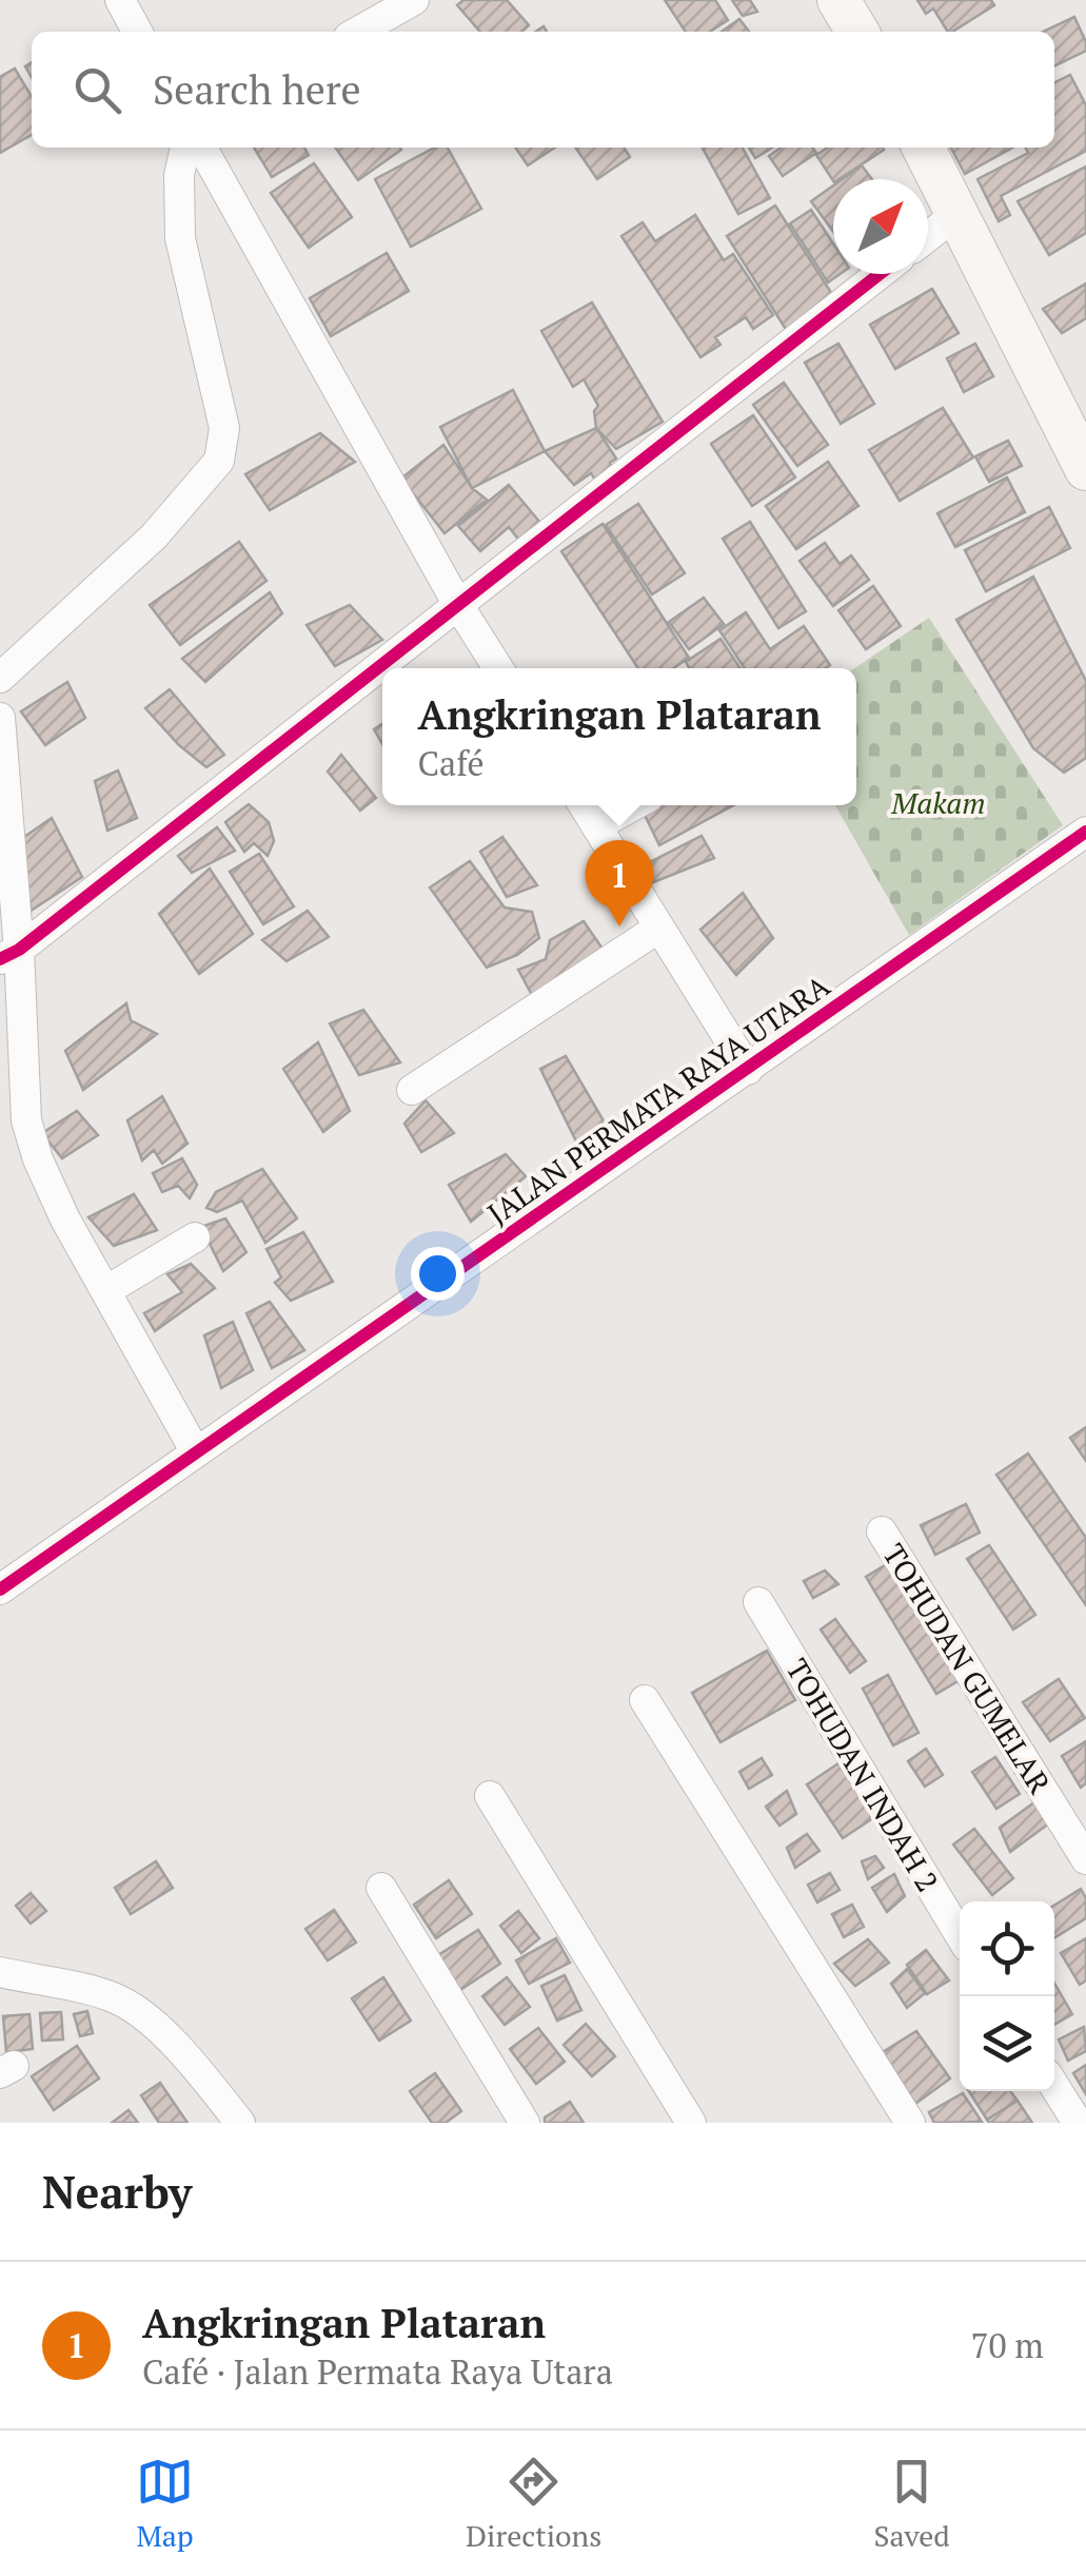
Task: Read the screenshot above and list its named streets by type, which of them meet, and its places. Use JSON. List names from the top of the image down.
{
  "streets": {
    "street": ["JALAN PERMATA RAYA UTARA", "TOHUDAN GUMELAR", "TOHUDAN INDAH 2"]
  },
  "parks": ["Makam"],
  "north": "top right",
  "page": {
    "search": "Search here",
    "popup": ["Angkringan Plataran", "Café"],
    "pins": "1",
    "heading": "Nearby",
    "list": [
      {
        "mark": "1",
        "name": "Angkringan Plataran",
        "note": "Café · Jalan Permata Raya Utara",
        "value": "70 m"
      }
    ],
    "nav": ["Map", "Directions", "Saved"]
  }
}
